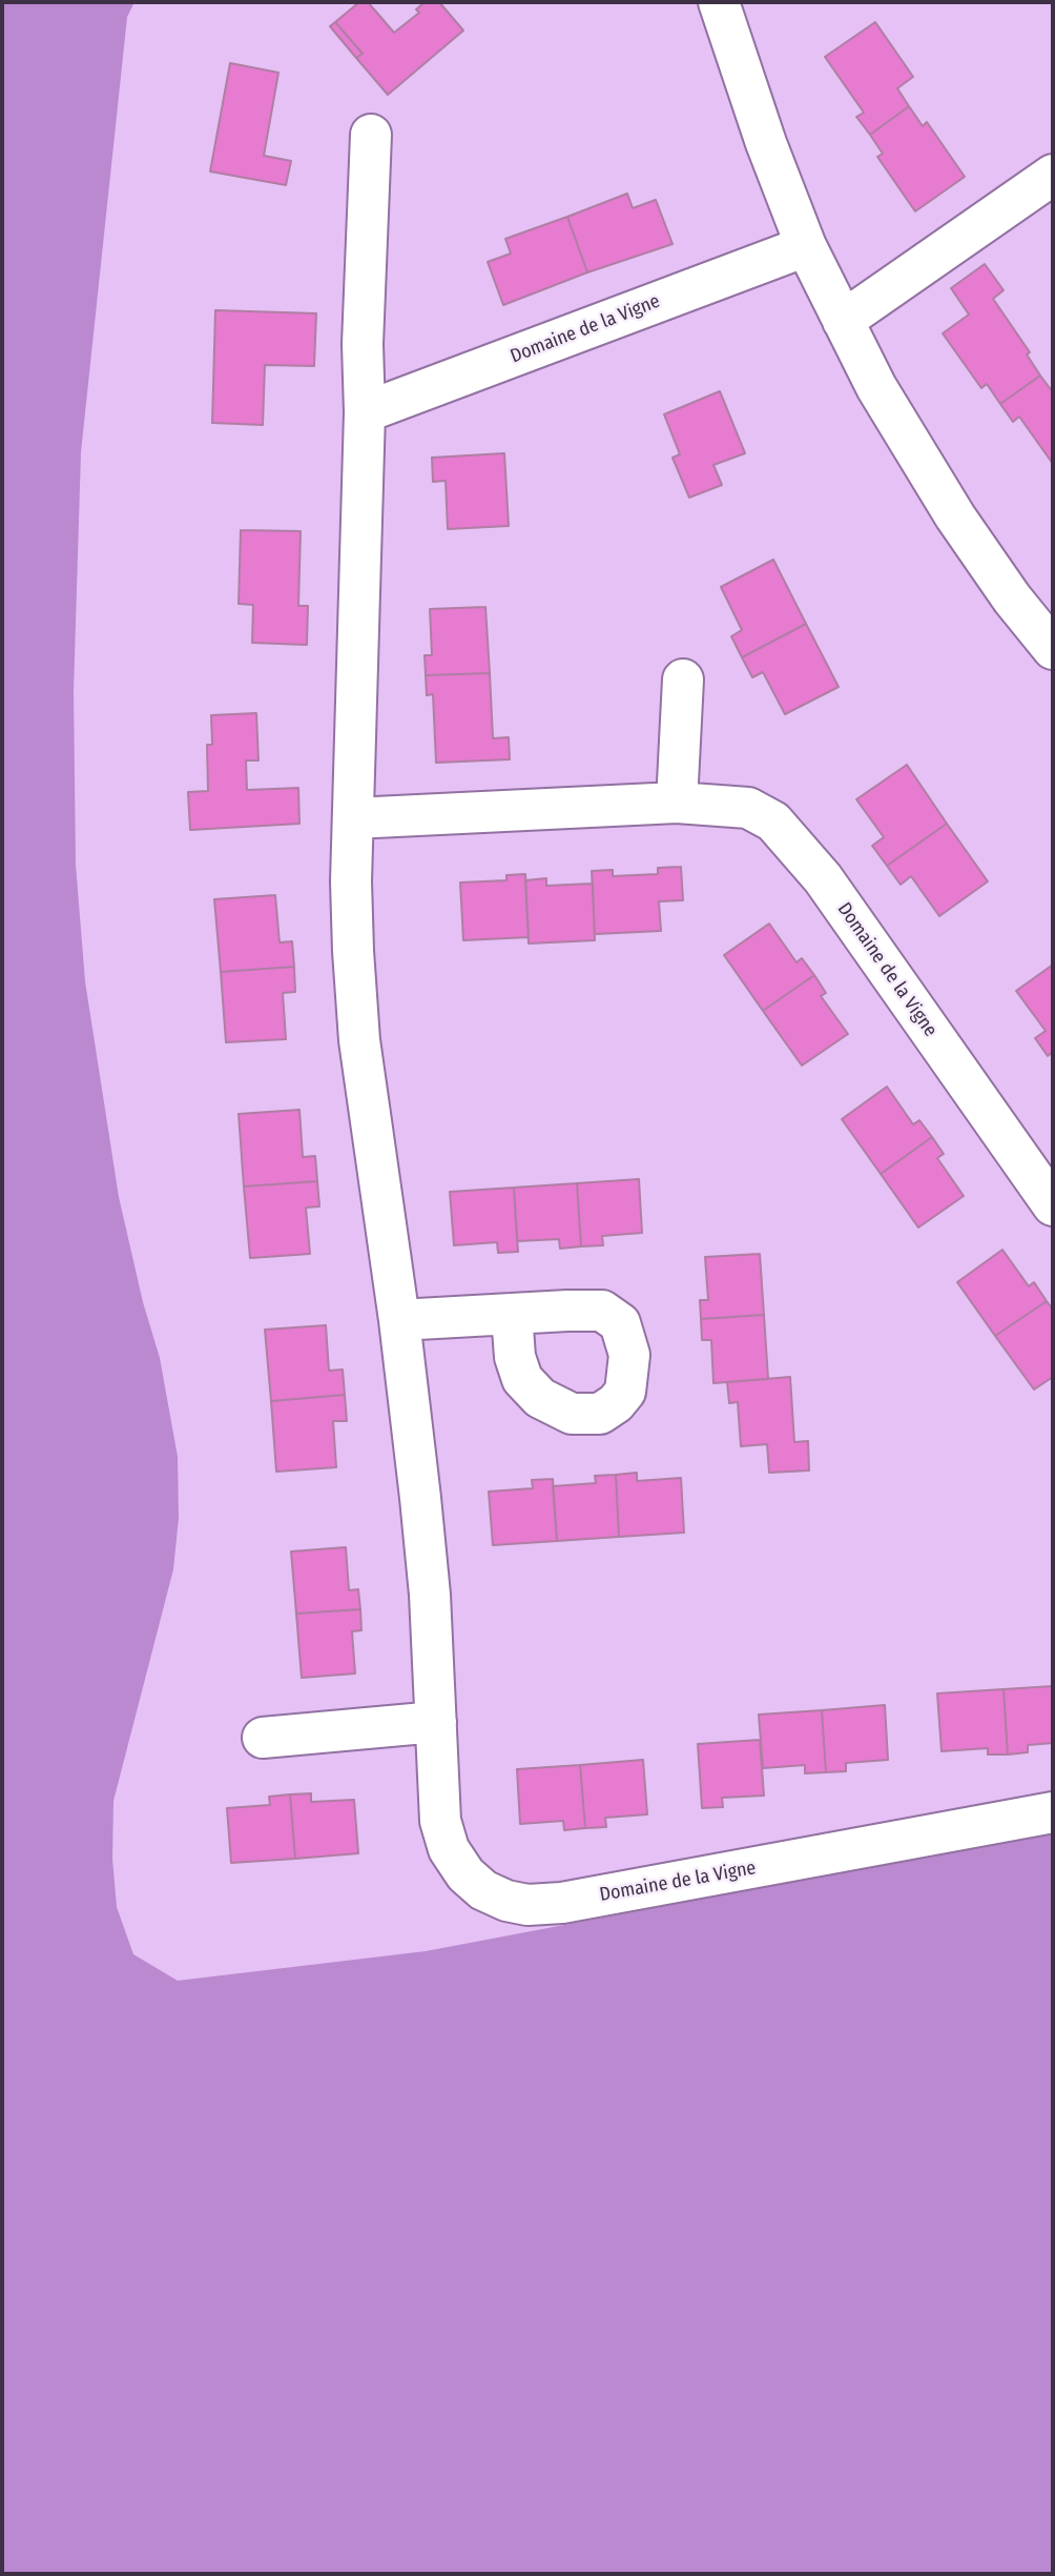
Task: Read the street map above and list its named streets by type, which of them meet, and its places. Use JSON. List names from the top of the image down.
{
  "streets": {
    "street": ["Domaine de la Vigne"]
  }
}
